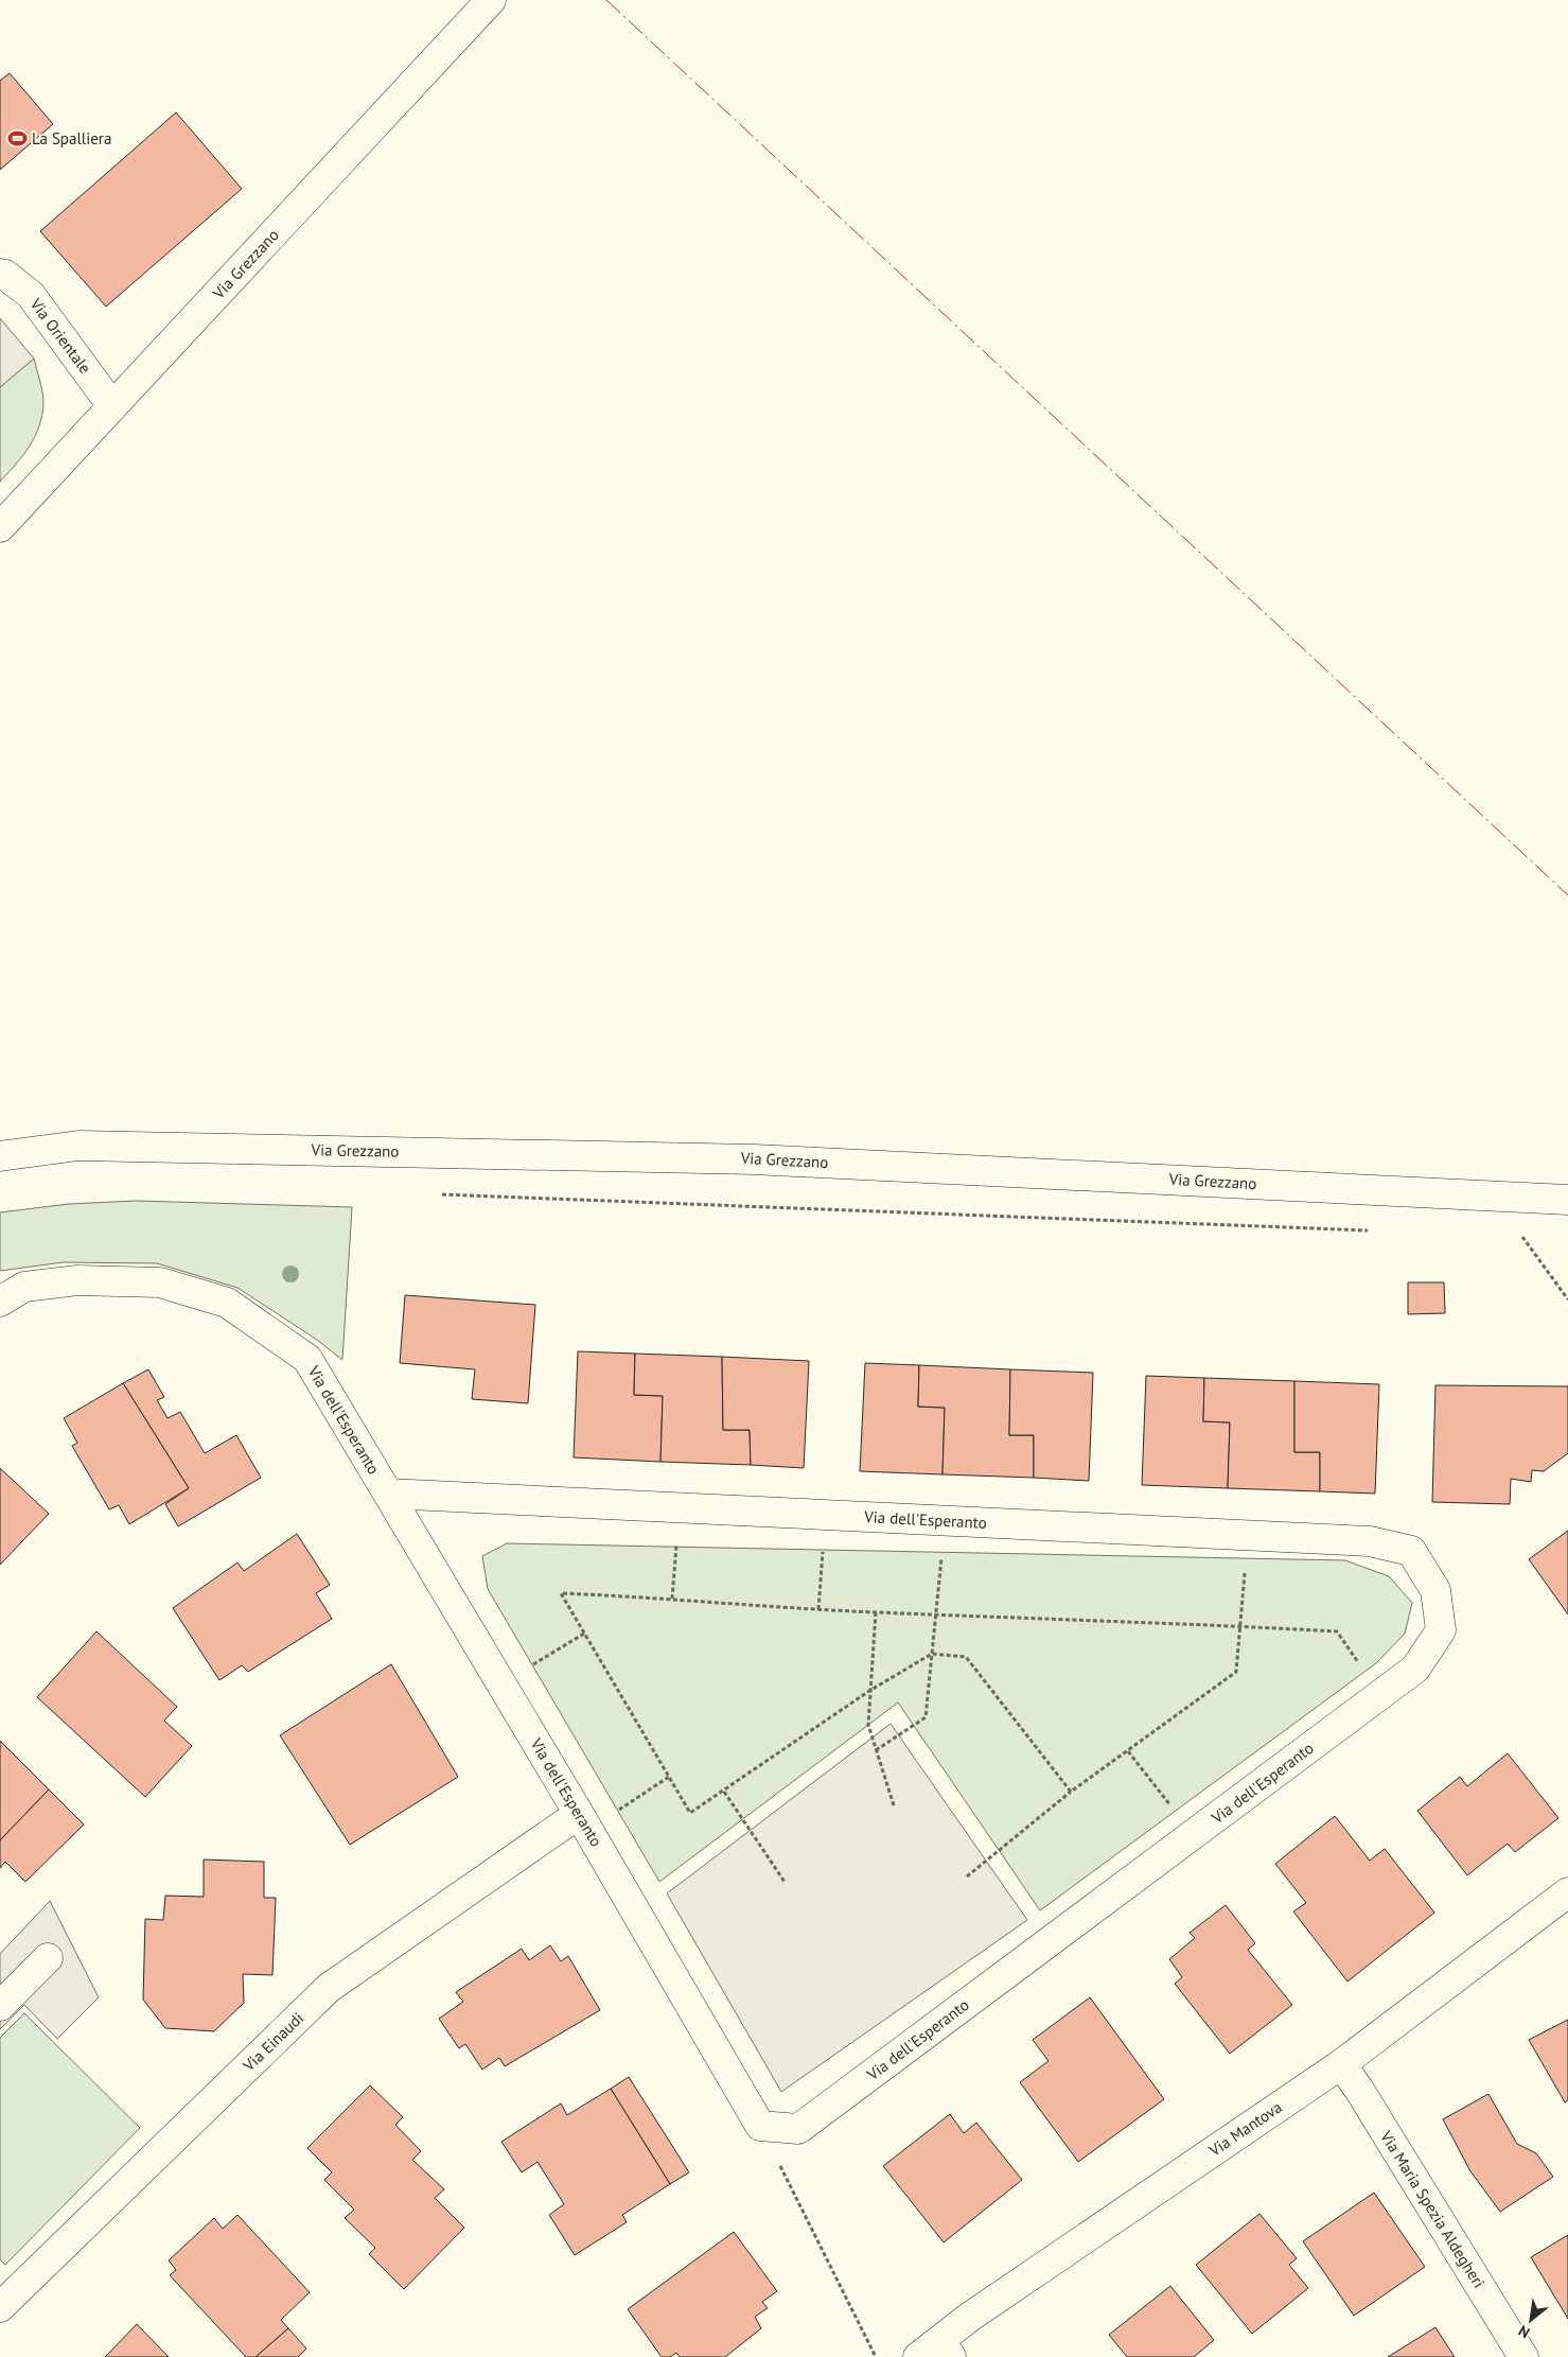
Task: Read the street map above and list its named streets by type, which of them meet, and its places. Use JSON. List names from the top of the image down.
{
  "streets": {
    "street": [
      "Via Grezzano",
      "Via Orientale",
      "Via dell'Esperanto",
      "Via Einaudi",
      "Via Mantova",
      "Via Maria Spezia Aldegheri"
    ]
  },
  "crossings": [
    ["Via Grezzano", "Via Orientale"],
    ["Via dell'Esperanto", "Via Einaudi"],
    ["Via Mantova", "Via Maria Spezia Aldegheri"]
  ],
  "places": {
    "sports": ["La Spalliera"]
  },
  "north": "bottom left"
}
